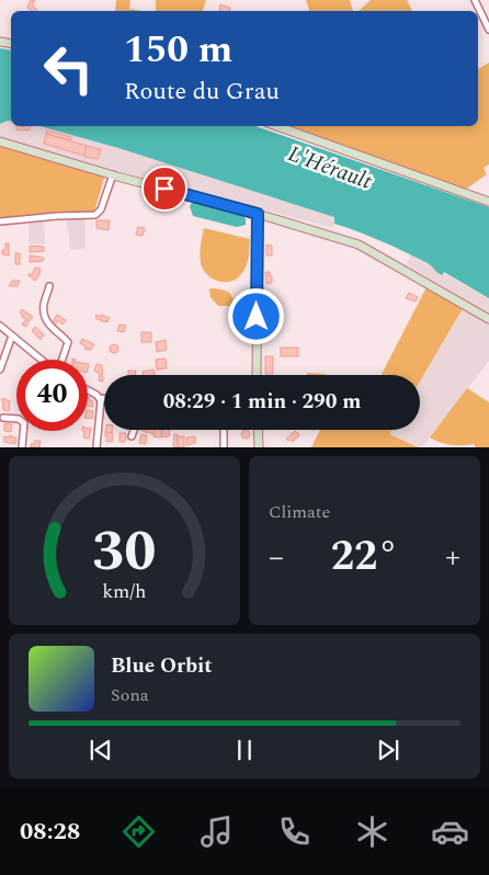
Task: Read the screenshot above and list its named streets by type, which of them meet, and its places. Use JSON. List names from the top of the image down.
{
  "water": ["L'Hérault"],
  "page": {
    "turn": ["150 m", "Route du Grau"],
    "limit": "40",
    "trip": "08:29 · 1 min · 290 m",
    "tile": "Climate",
    "heat": ["−", "22°", "+"],
    "song": ["Blue Orbit", "Sona"],
    "tabs": "08:28",
    "gauge": ["30", "km/h"]
  }
}
